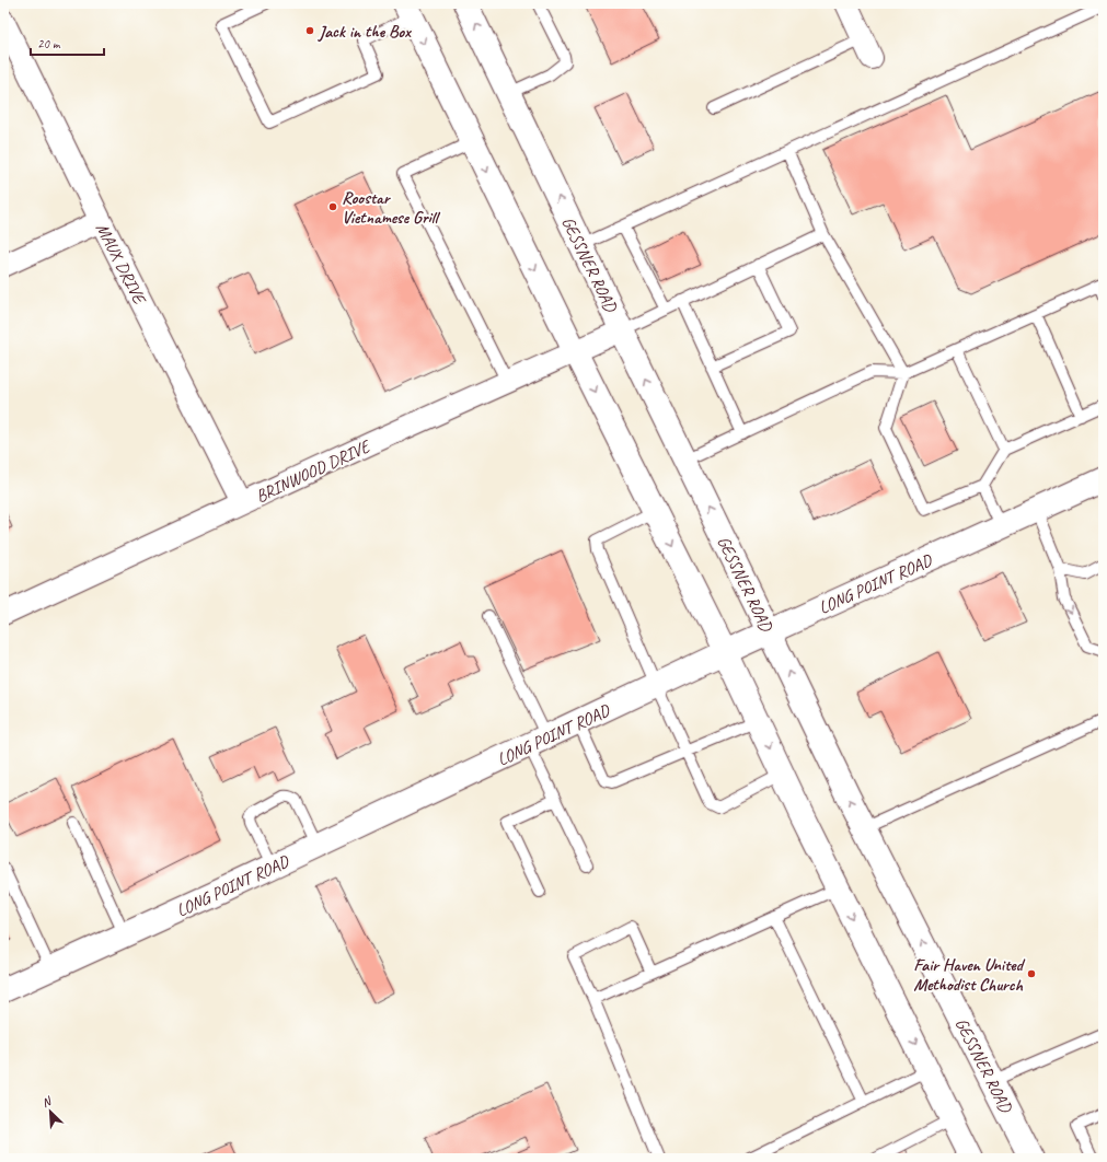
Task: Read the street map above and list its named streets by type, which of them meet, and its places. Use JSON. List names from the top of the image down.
{
  "streets": {
    "main road": ["GESSNER ROAD", "LONG POINT ROAD"],
    "street": ["MAUX DRIVE", "BRINWOOD DRIVE"]
  },
  "crossings": [
    ["MAUX DRIVE", "BRINWOOD DRIVE"],
    ["GESSNER ROAD", "BRINWOOD DRIVE"],
    ["GESSNER ROAD", "LONG POINT ROAD"]
  ],
  "places": ["Jack in the Box", "Roostar Vietnamese Grill", "Fair Haven United Methodist Church"],
  "scale_bar": "20 m",
  "north": "top left"
}
